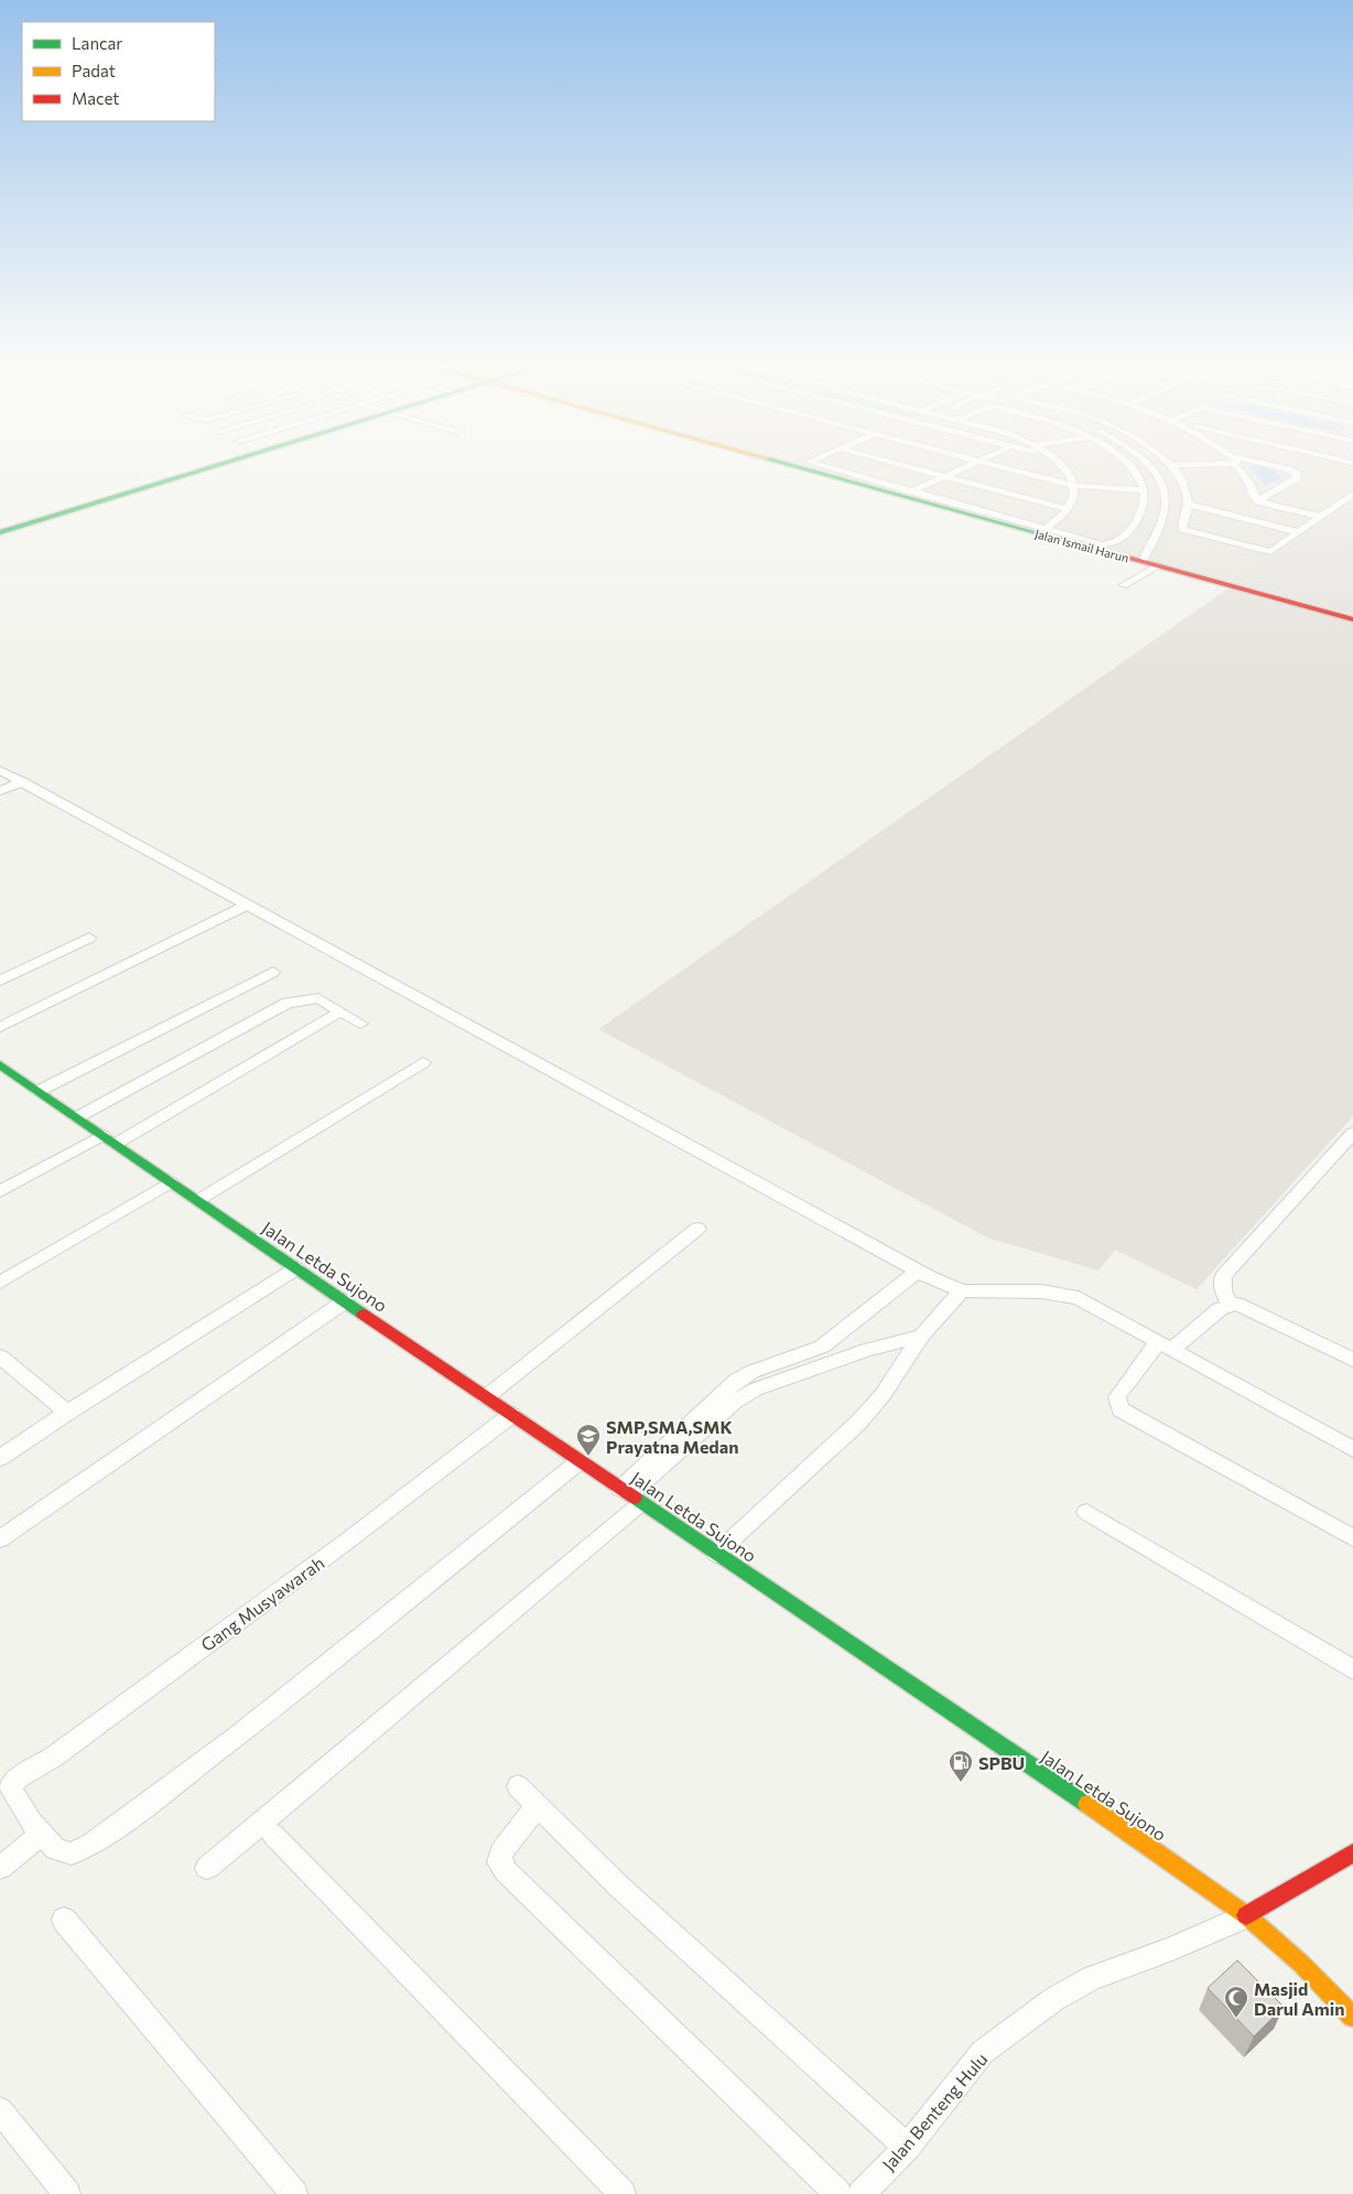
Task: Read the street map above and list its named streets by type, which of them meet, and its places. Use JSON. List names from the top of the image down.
{
  "streets": {
    "main road": ["Jalan Ismail Harun", "Jalan Letda Sujono"],
    "street": ["Gang Musyawarah", "Jalan Benteng Hulu"]
  },
  "crossings": [
    ["Jalan Letda Sujono", "Gang Musyawarah"],
    ["Jalan Letda Sujono", "Jalan Benteng Hulu"]
  ],
  "places": {
    "school or university": ["SMP,SMA,SMK Prayatna Medan"],
    "fuel station": ["SPBU"],
    "mosque": ["Masjid Darul Amin"]
  },
  "legend": ["Lancar", "Padat", "Macet"]
}
